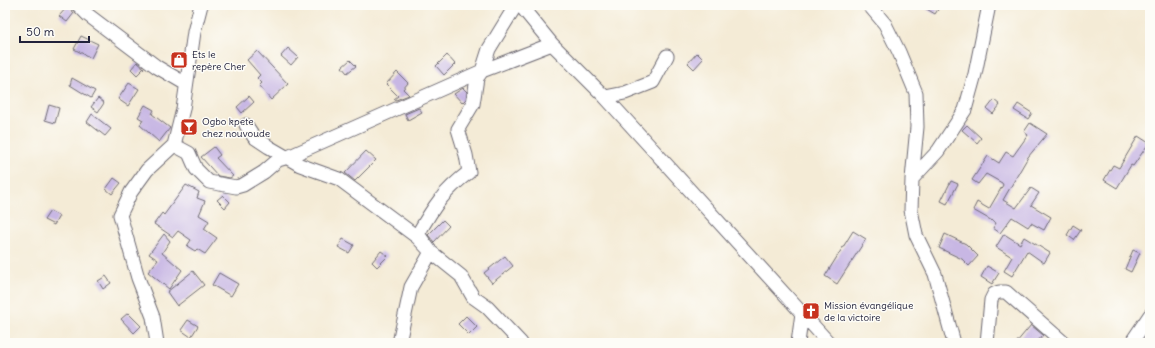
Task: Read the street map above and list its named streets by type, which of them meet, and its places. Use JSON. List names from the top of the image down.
{
  "places": {
    "shop": ["Ets le repère Cher"],
    "bar": ["Ogbo kpete chez nouvoude"],
    "church": ["Mission évangélique de la victoire"]
  },
  "scale_bar": "50 m"
}
